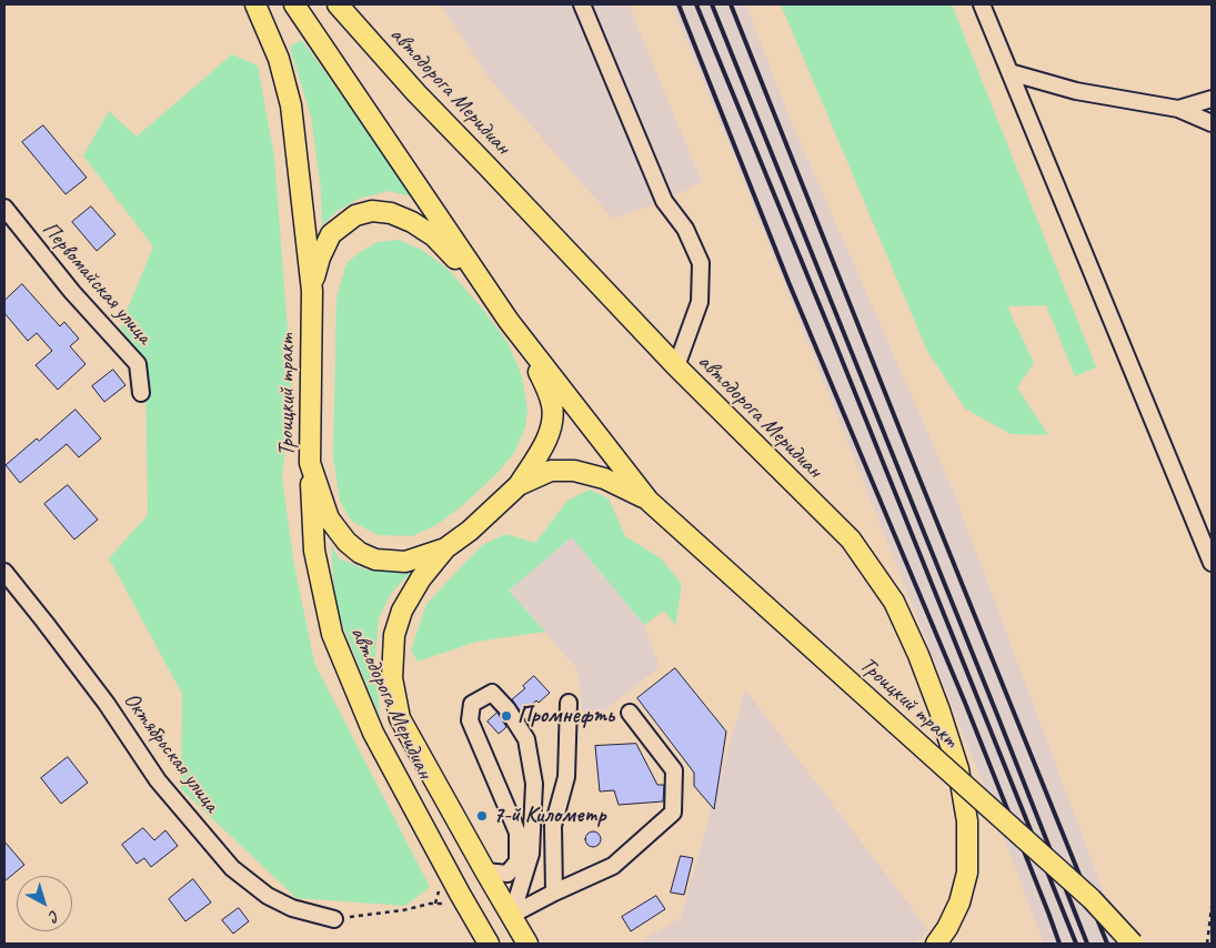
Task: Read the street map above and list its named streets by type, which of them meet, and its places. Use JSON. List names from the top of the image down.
{
  "streets": {
    "main road": ["автодорога Меридиан", "Троицкий тракт"],
    "street": ["Первомайская улица", "Октябрьская улица"]
  },
  "crossings": [
    ["автодорога Меридиан", "Троицкий тракт"]
  ],
  "places": ["Промнефть", "7-й Километр"],
  "north": "bottom right"
}
